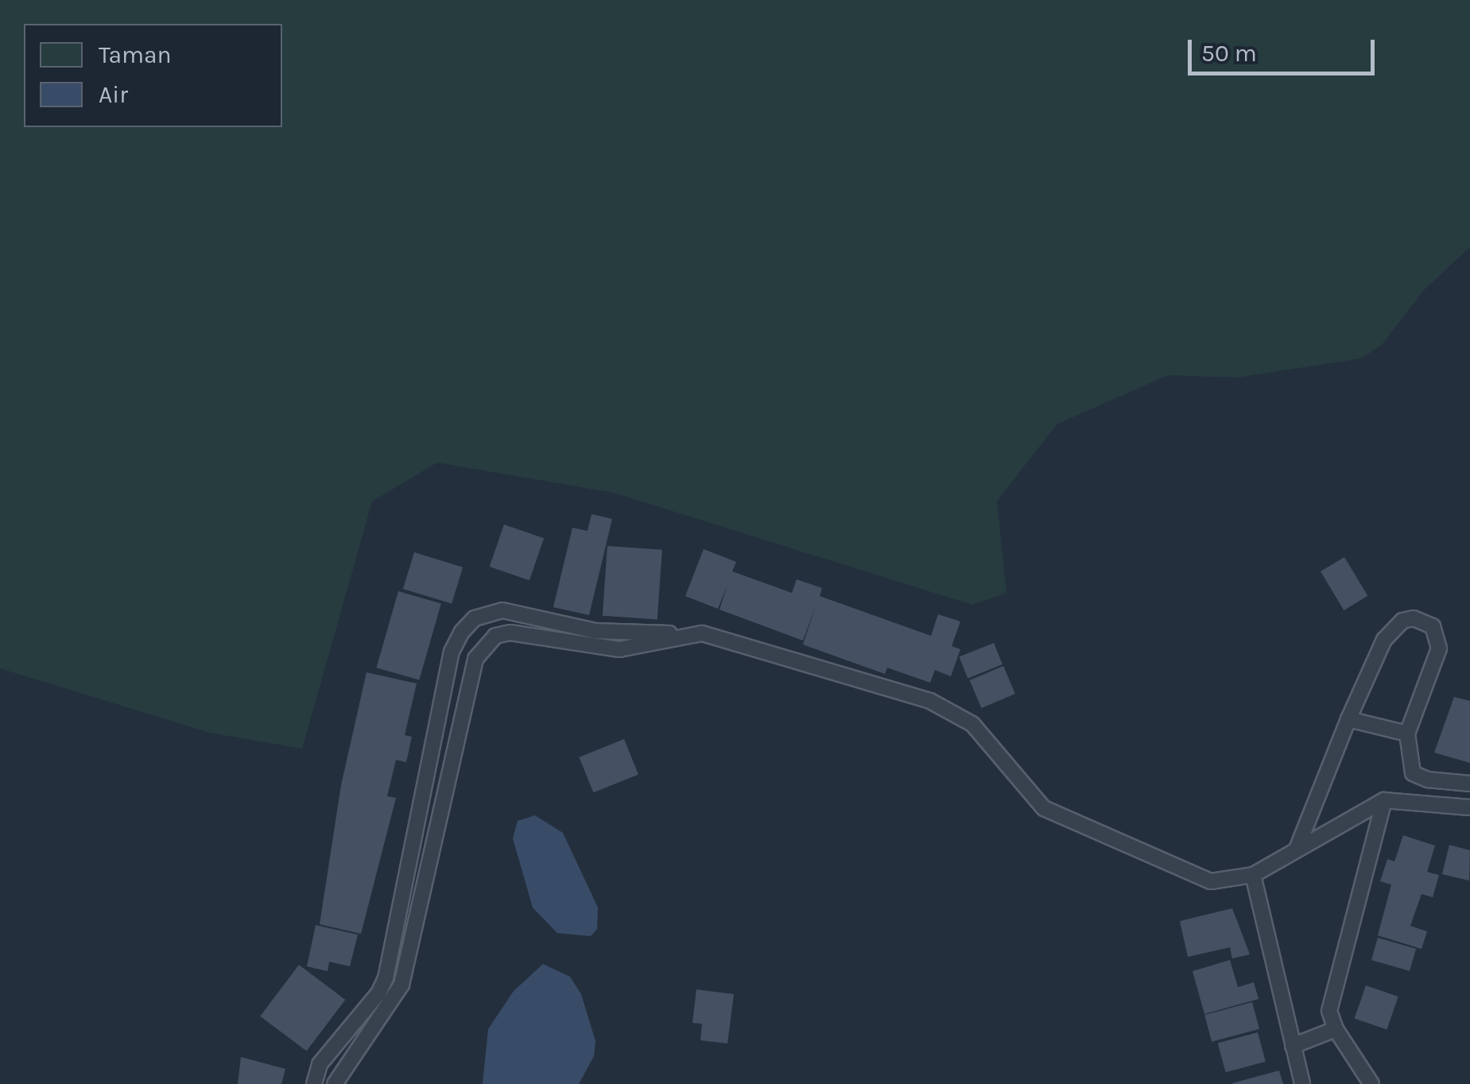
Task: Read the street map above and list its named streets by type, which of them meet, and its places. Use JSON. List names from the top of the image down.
{
  "legend": ["Taman", "Air"],
  "scale_bar": "50 m"
}
